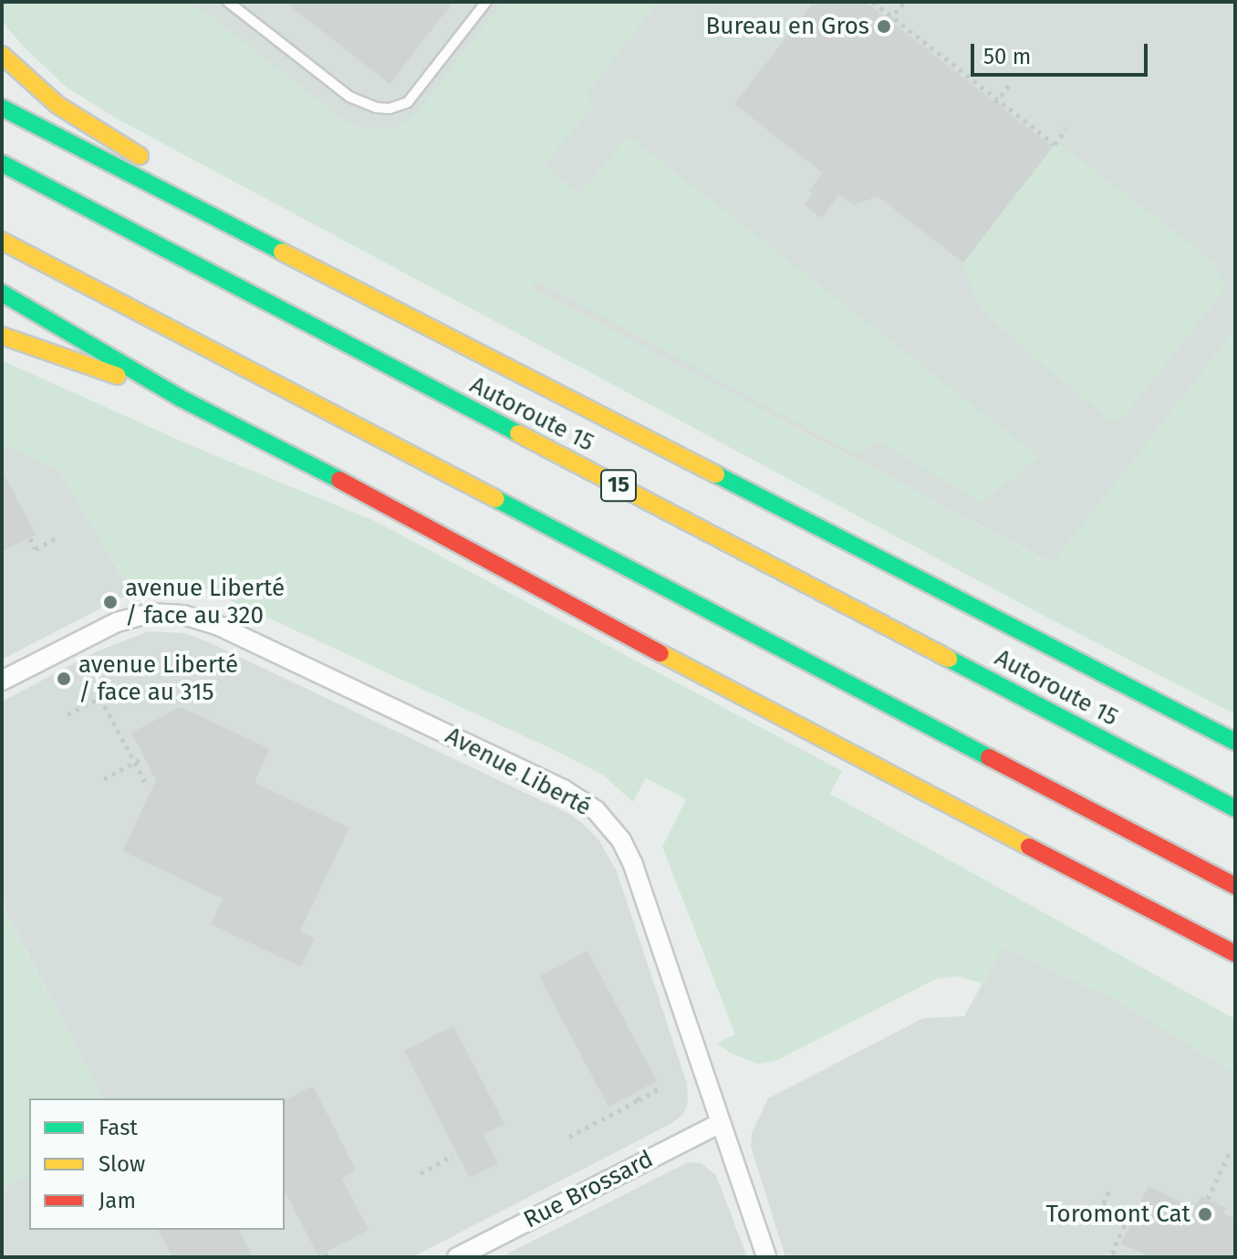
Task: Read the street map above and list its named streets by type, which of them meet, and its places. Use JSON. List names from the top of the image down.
{
  "streets": {
    "highway": ["Autoroute 15", "15"],
    "street": ["Avenue Liberté", "Rue Brossard"]
  },
  "crossings": [
    ["Avenue Liberté", "Rue Brossard"]
  ],
  "places": [
    "Bureau en Gros",
    "avenue Liberté / face au 320",
    "avenue Liberté / face au 315",
    "Toromont Cat"
  ],
  "legend": ["Fast", "Slow", "Jam"],
  "scale_bar": "50 m"
}
